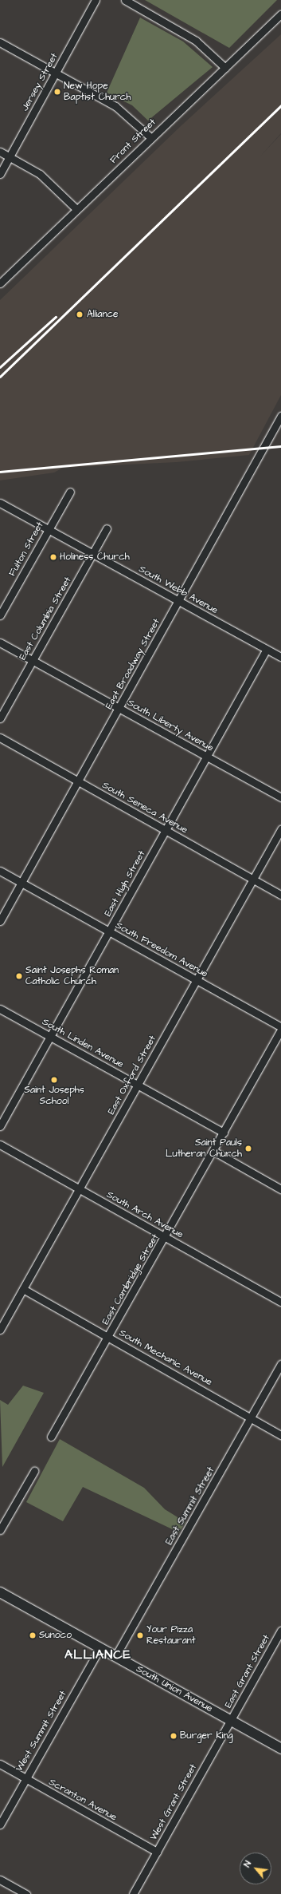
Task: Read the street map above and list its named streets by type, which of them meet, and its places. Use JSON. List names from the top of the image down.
{
  "streets": {
    "main road": ["South Union Avenue"],
    "street": [
      "Jersey Street",
      "Front Street",
      "Fulton Street",
      "South Webb Avenue",
      "East Columbia Street",
      "East Broadway Street",
      "South Liberty Avenue",
      "South Seneca Avenue",
      "East High Street",
      "South Freedom Avenue",
      "South Linden Avenue",
      "East Oxford Street",
      "South Arch Avenue",
      "East Cambridge Street",
      "South Mechanic Avenue",
      "East Summit Street",
      "East Grant Street",
      "West Summit Street",
      "Scranton Avenue",
      "West Grant Street"
    ]
  },
  "crossings": [
    ["Fulton Street", "South Webb Avenue"],
    ["South Webb Avenue", "East Columbia Street"],
    ["South Webb Avenue", "East Broadway Street"],
    ["South Webb Avenue", "East High Street"],
    ["East Columbia Street", "South Liberty Avenue"],
    ["East Broadway Street", "South Liberty Avenue"],
    ["East Broadway Street", "South Seneca Avenue"],
    ["East Broadway Street", "South Freedom Avenue"],
    ["South Liberty Avenue", "East High Street"],
    ["South Seneca Avenue", "East High Street"],
    ["South Seneca Avenue", "East Oxford Street"],
    ["East High Street", "South Freedom Avenue"],
    ["East High Street", "South Linden Avenue"],
    ["South Freedom Avenue", "East Oxford Street"],
    ["South Linden Avenue", "East Oxford Street"],
    ["South Linden Avenue", "East Cambridge Street"],
    ["East Oxford Street", "South Arch Avenue"],
    ["East Oxford Street", "South Mechanic Avenue"],
    ["South Arch Avenue", "East Cambridge Street"],
    ["East Cambridge Street", "South Mechanic Avenue"],
    ["South Mechanic Avenue", "East Summit Street"],
    ["East Summit Street", "South Union Avenue"],
    ["East Grant Street", "South Union Avenue"],
    ["East Grant Street", "West Grant Street"],
    ["South Union Avenue", "West Summit Street"],
    ["South Union Avenue", "West Grant Street"],
    ["West Summit Street", "Scranton Avenue"],
    ["Scranton Avenue", "West Grant Street"]
  ],
  "districts": ["ALLIANCE"],
  "places": [
    "New Hope Baptist Church",
    "Alliance",
    "Holiness Church",
    "Saint Josephs Roman Catholic Church",
    "Saint Josephs School",
    "Saint Pauls Lutheran Church",
    "Sunoco",
    "Your Pizza Restaurant",
    "Burger King"
  ],
  "north": "top left"
}
